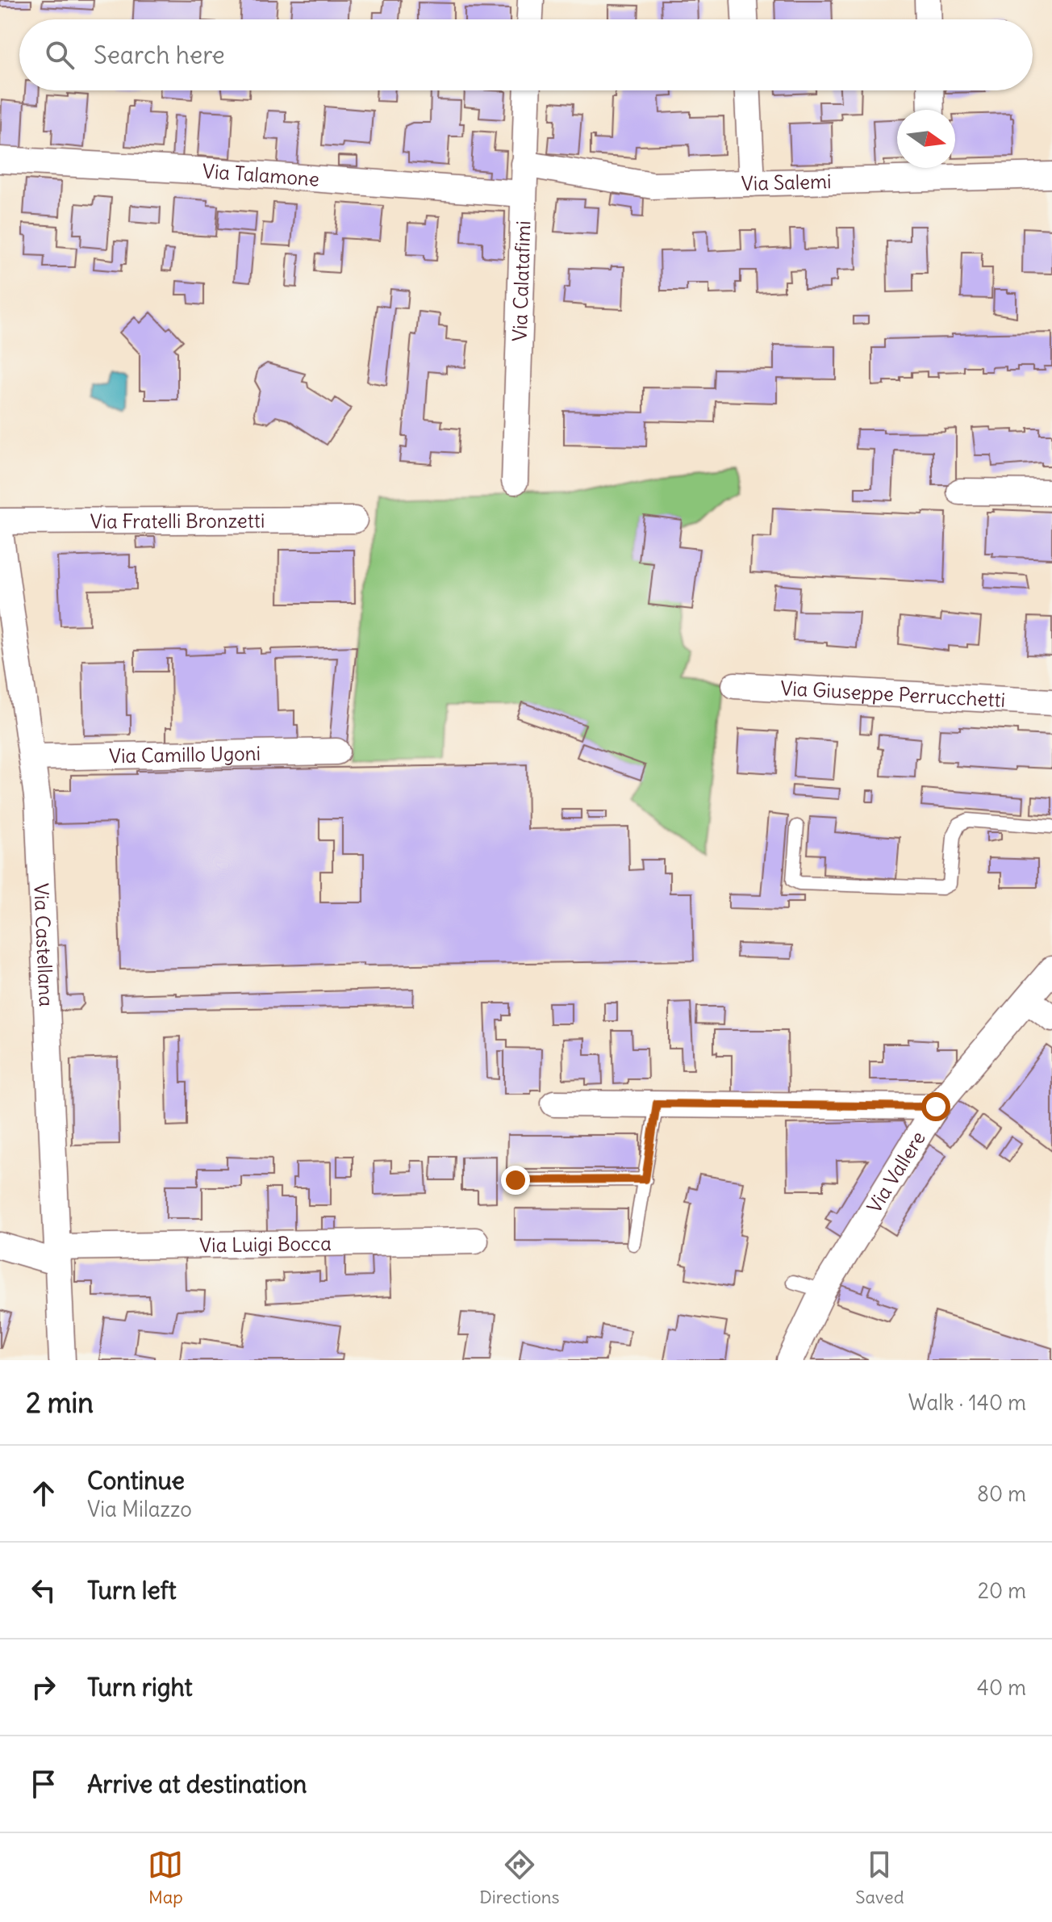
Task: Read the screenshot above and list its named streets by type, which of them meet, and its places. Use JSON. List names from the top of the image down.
{
  "streets": {
    "street": [
      "Via Talamone",
      "Via Salemi",
      "Via Calatafimi",
      "Via Fratelli Bronzetti",
      "Via Giuseppe Perrucchetti",
      "Via Camillo Ugoni",
      "Via Castellana",
      "Via Vallere",
      "Via Luigi Bocca"
    ]
  },
  "crossings": [
    ["Via Talamone", "Via Calatafimi"],
    ["Via Salemi", "Via Calatafimi"],
    ["Via Camillo Ugoni", "Via Castellana"],
    ["Via Castellana", "Via Luigi Bocca"]
  ],
  "north": "right",
  "page": {
    "search": "Search here",
    "heading": ["2 min", "Walk · 140 m"],
    "list": [
      ["Continue", "Via Milazzo", "80 m"],
      ["Turn left", "20 m"],
      ["Turn right", "40 m"],
      "Arrive at destination"
    ],
    "nav": ["Map", "Directions", "Saved"]
  }
}
